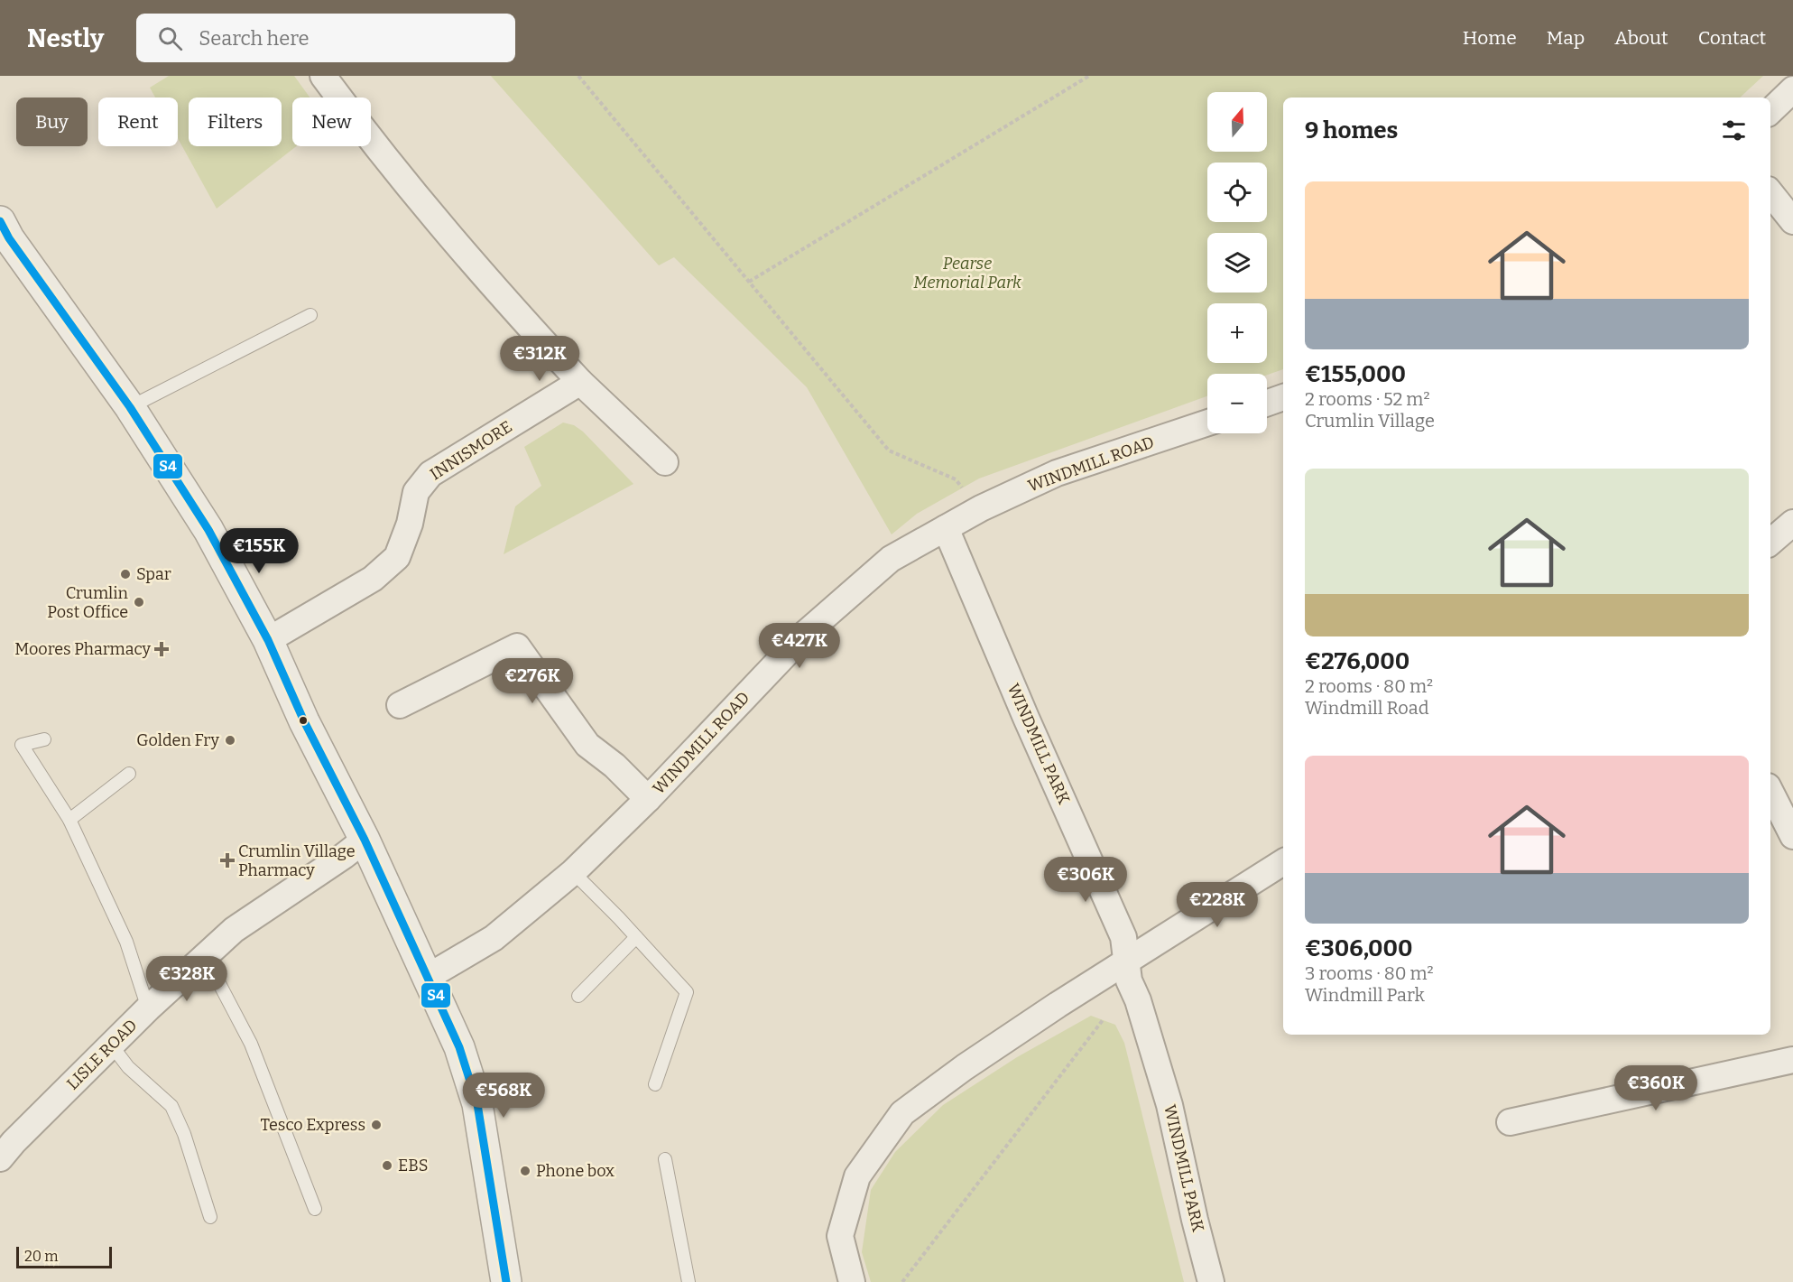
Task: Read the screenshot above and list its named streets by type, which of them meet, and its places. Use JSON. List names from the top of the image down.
{
  "streets": {
    "street": [
      "INNISMORE",
      "WINDMILL ROAD",
      "WINDMILL PARK",
      "LISLE ROAD"
    ]
  },
  "crossings": [
    ["WINDMILL ROAD", "WINDMILL PARK"]
  ],
  "parks": ["Pearse Memorial Park"],
  "places": {
    "other": [
      "Spar",
      "Crumlin Post Office",
      "Golden Fry",
      "Tesco Express",
      "EBS",
      "Phone box"
    ],
    "health": ["Moores Pharmacy", "Crumlin Village Pharmacy"]
  },
  "lines": ["transit line S4"],
  "scale_bar": "20 m",
  "north": "top",
  "page": {
    "header": "Nestly",
    "search": "Search here",
    "nav": [
      "Home",
      "Map",
      "About",
      "Contact"
    ],
    "map_buttons": ["+", "−"],
    "chip": [
      "Buy",
      "Rent",
      "Filters",
      "New"
    ],
    "heading": "9 homes",
    "list": [
      {
        "name": "€155,000",
        "note": "2 rooms · 52 m² · Crumlin Village"
      },
      {
        "name": "€276,000",
        "note": "2 rooms · 80 m² · Windmill Road"
      },
      {
        "name": "€306,000",
        "note": "3 rooms · 80 m² · Windmill Park"
      }
    ],
    "price": [
      "€312K",
      "€155K",
      "€427K",
      "€276K",
      "€306K",
      "€228K",
      "€328K",
      "€360K",
      "€568K"
    ],
    "scale": "20 m"
  }
}
